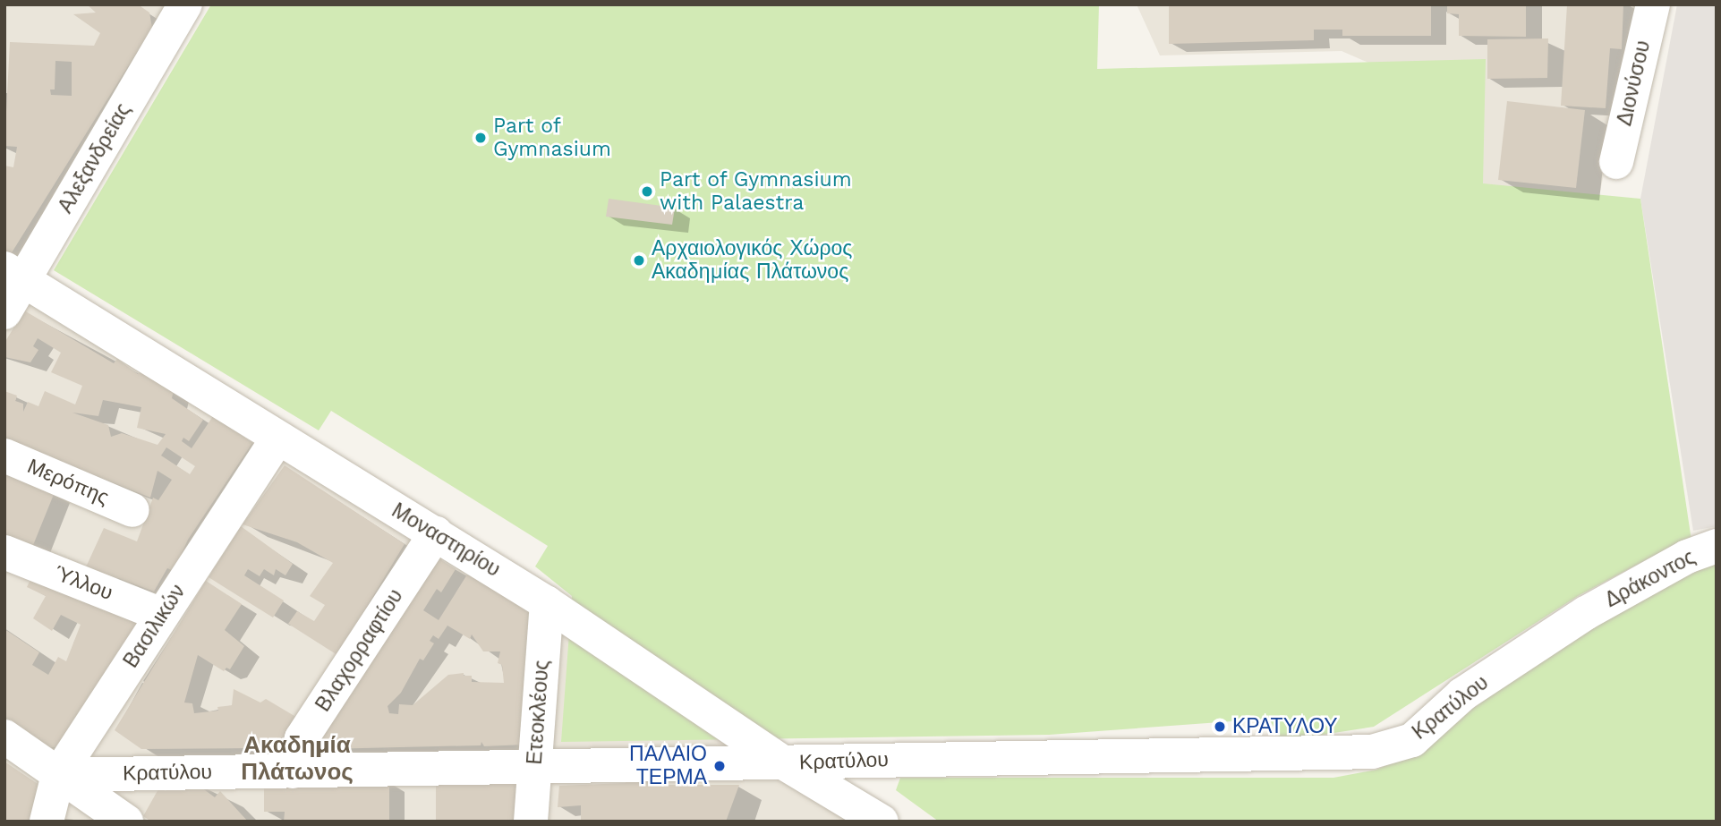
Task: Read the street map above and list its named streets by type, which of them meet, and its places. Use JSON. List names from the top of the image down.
{
  "streets": {
    "street": [
      "Διονύσου",
      "Αλεξανδρείας",
      "Μερόπης",
      "Μοναστηρίου",
      "Δράκοντος",
      "Ύλλου",
      "Βασιλικών",
      "Βλαχορραφτίου",
      "Κρατύλου",
      "Ετεοκλέους"
    ]
  },
  "crossings": [
    ["Αλεξανδρείας", "Μοναστηρίου"],
    ["Μοναστηρίου", "Βασιλικών"],
    ["Μοναστηρίου", "Βλαχορραφτίου"],
    ["Μοναστηρίου", "Κρατύλου"],
    ["Μοναστηρίου", "Ετεοκλέους"],
    ["Δράκοντος", "Κρατύλου"],
    ["Ύλλου", "Βασιλικών"],
    ["Βασιλικών", "Κρατύλου"],
    ["Βλαχορραφτίου", "Κρατύλου"],
    ["Κρατύλου", "Ετεοκλέους"]
  ],
  "districts": ["Ακαδημία Πλάτωνος"],
  "places": [
    "Part of Gymnasium",
    "Part of Gymnasium with Palaestra",
    "Αρχαιολογικός Χώρος Ακαδημίας Πλάτωνος",
    "ΚΡΑΤΥΛΟΥ",
    "ΠΑΛΑΙΟ ΤΕΡΜΑ"
  ]
}
